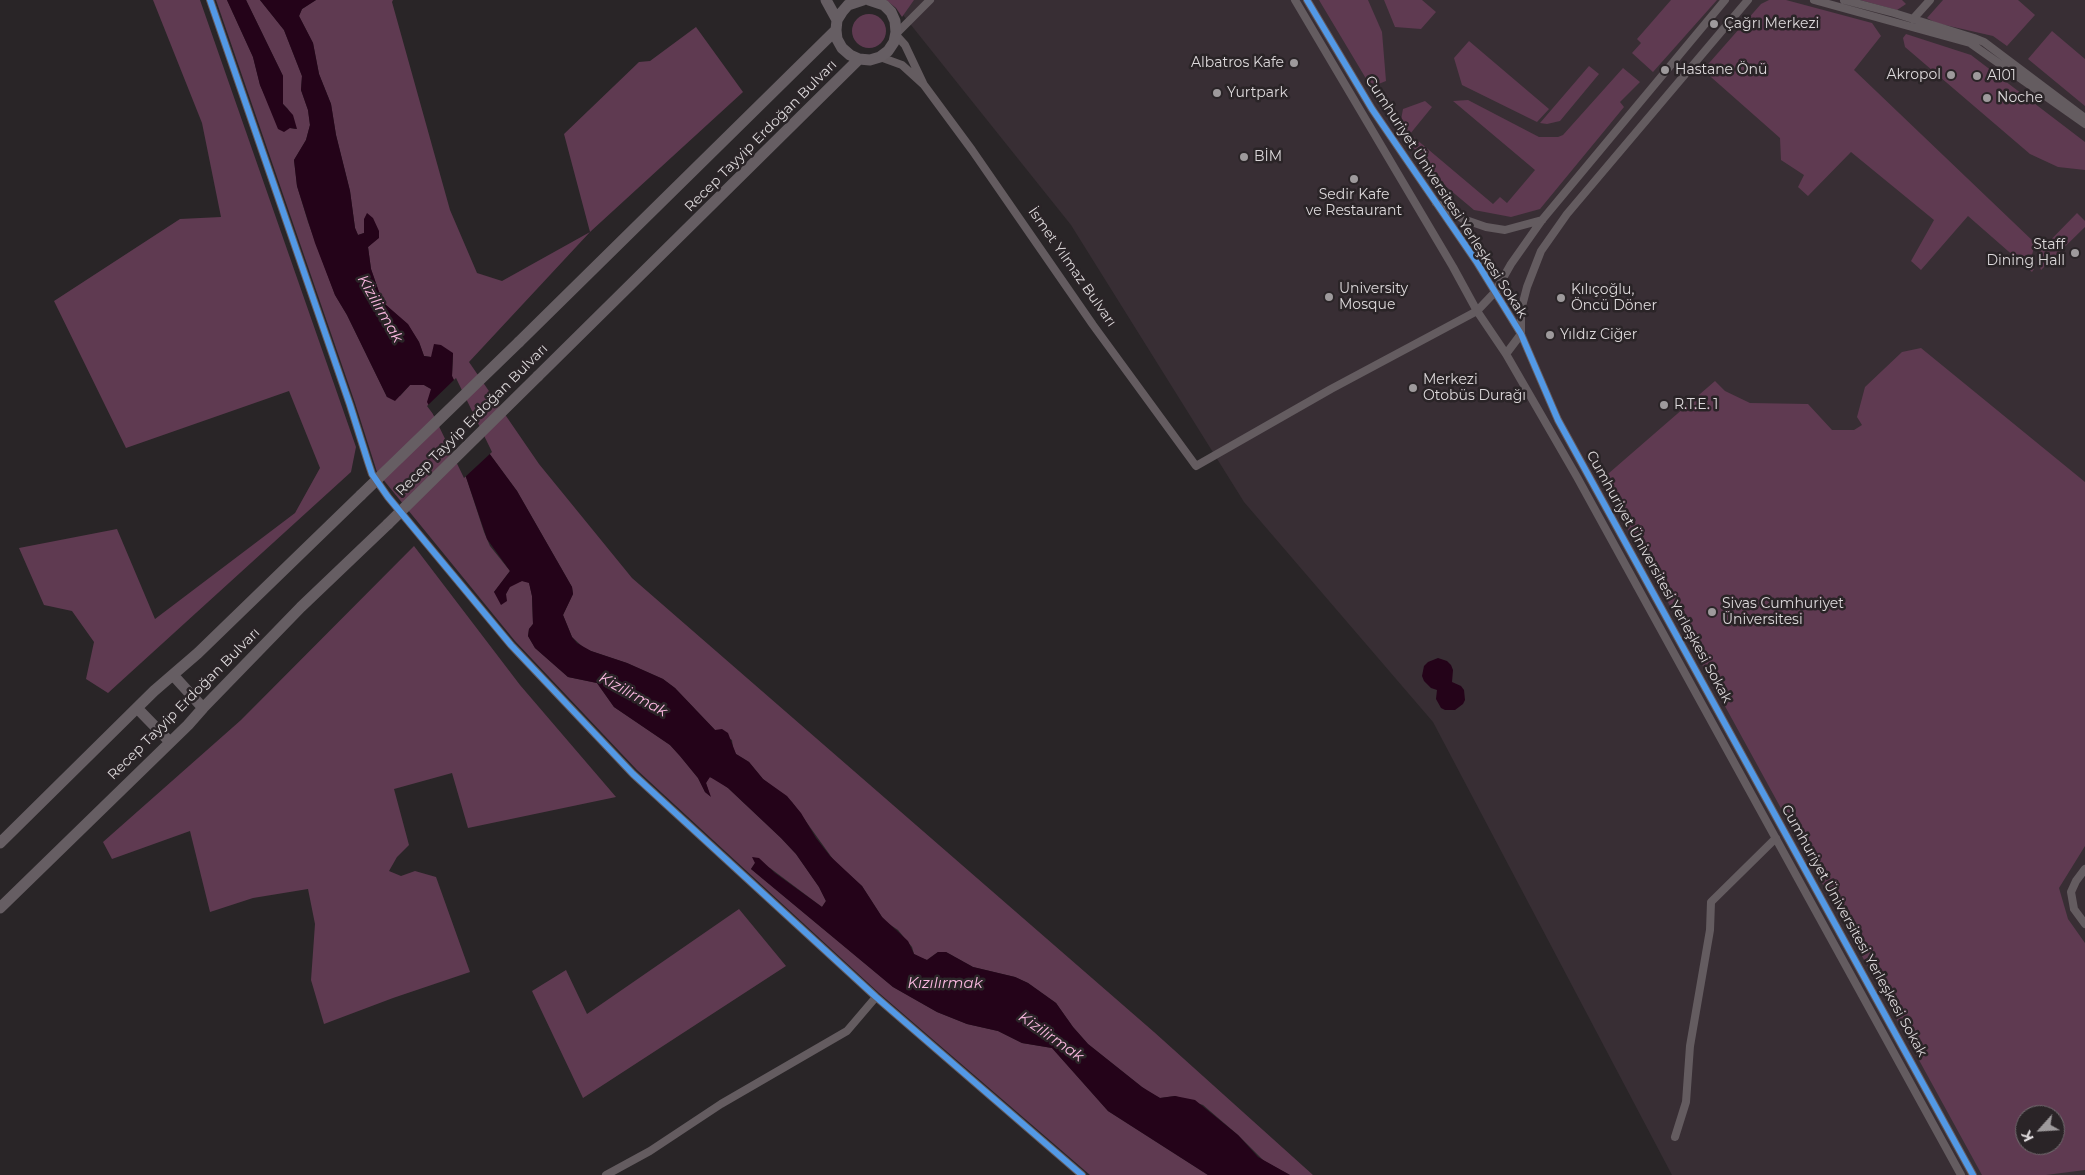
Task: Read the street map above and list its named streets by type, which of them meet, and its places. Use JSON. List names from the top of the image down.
{
  "streets": {
    "street": ["Recep Tayyip Erdoğan Bulvarı", "Cumhuriyet Üniversitesi Yerleşkesi Sokak", "İsmet Yılmaz Bulvarı"]
  },
  "crossings": [
    ["Recep Tayyip Erdoğan Bulvarı", "İsmet Yılmaz Bulvarı"],
    ["Cumhuriyet Üniversitesi Yerleşkesi Sokak", "İsmet Yılmaz Bulvarı"]
  ],
  "water": ["Kizilirmak", "Kızılırmak"],
  "places": [
    "Çağrı Merkezi",
    "Albatros Kafe",
    "Hastane Önü",
    "Akropol",
    "A101",
    "Yurtpark",
    "Noche",
    "BİM",
    "Sedir Kafe ve Restaurant",
    "Staff Dining Hall",
    "University Mosque",
    "Kılıçoğlu, Öncü Döner",
    "Yıldız Ciğer",
    "Merkezi Otobüs Durağı",
    "R.T.E. 1",
    "Sivas Cumhuriyet Üniversitesi"
  ],
  "north": "bottom left"
}
